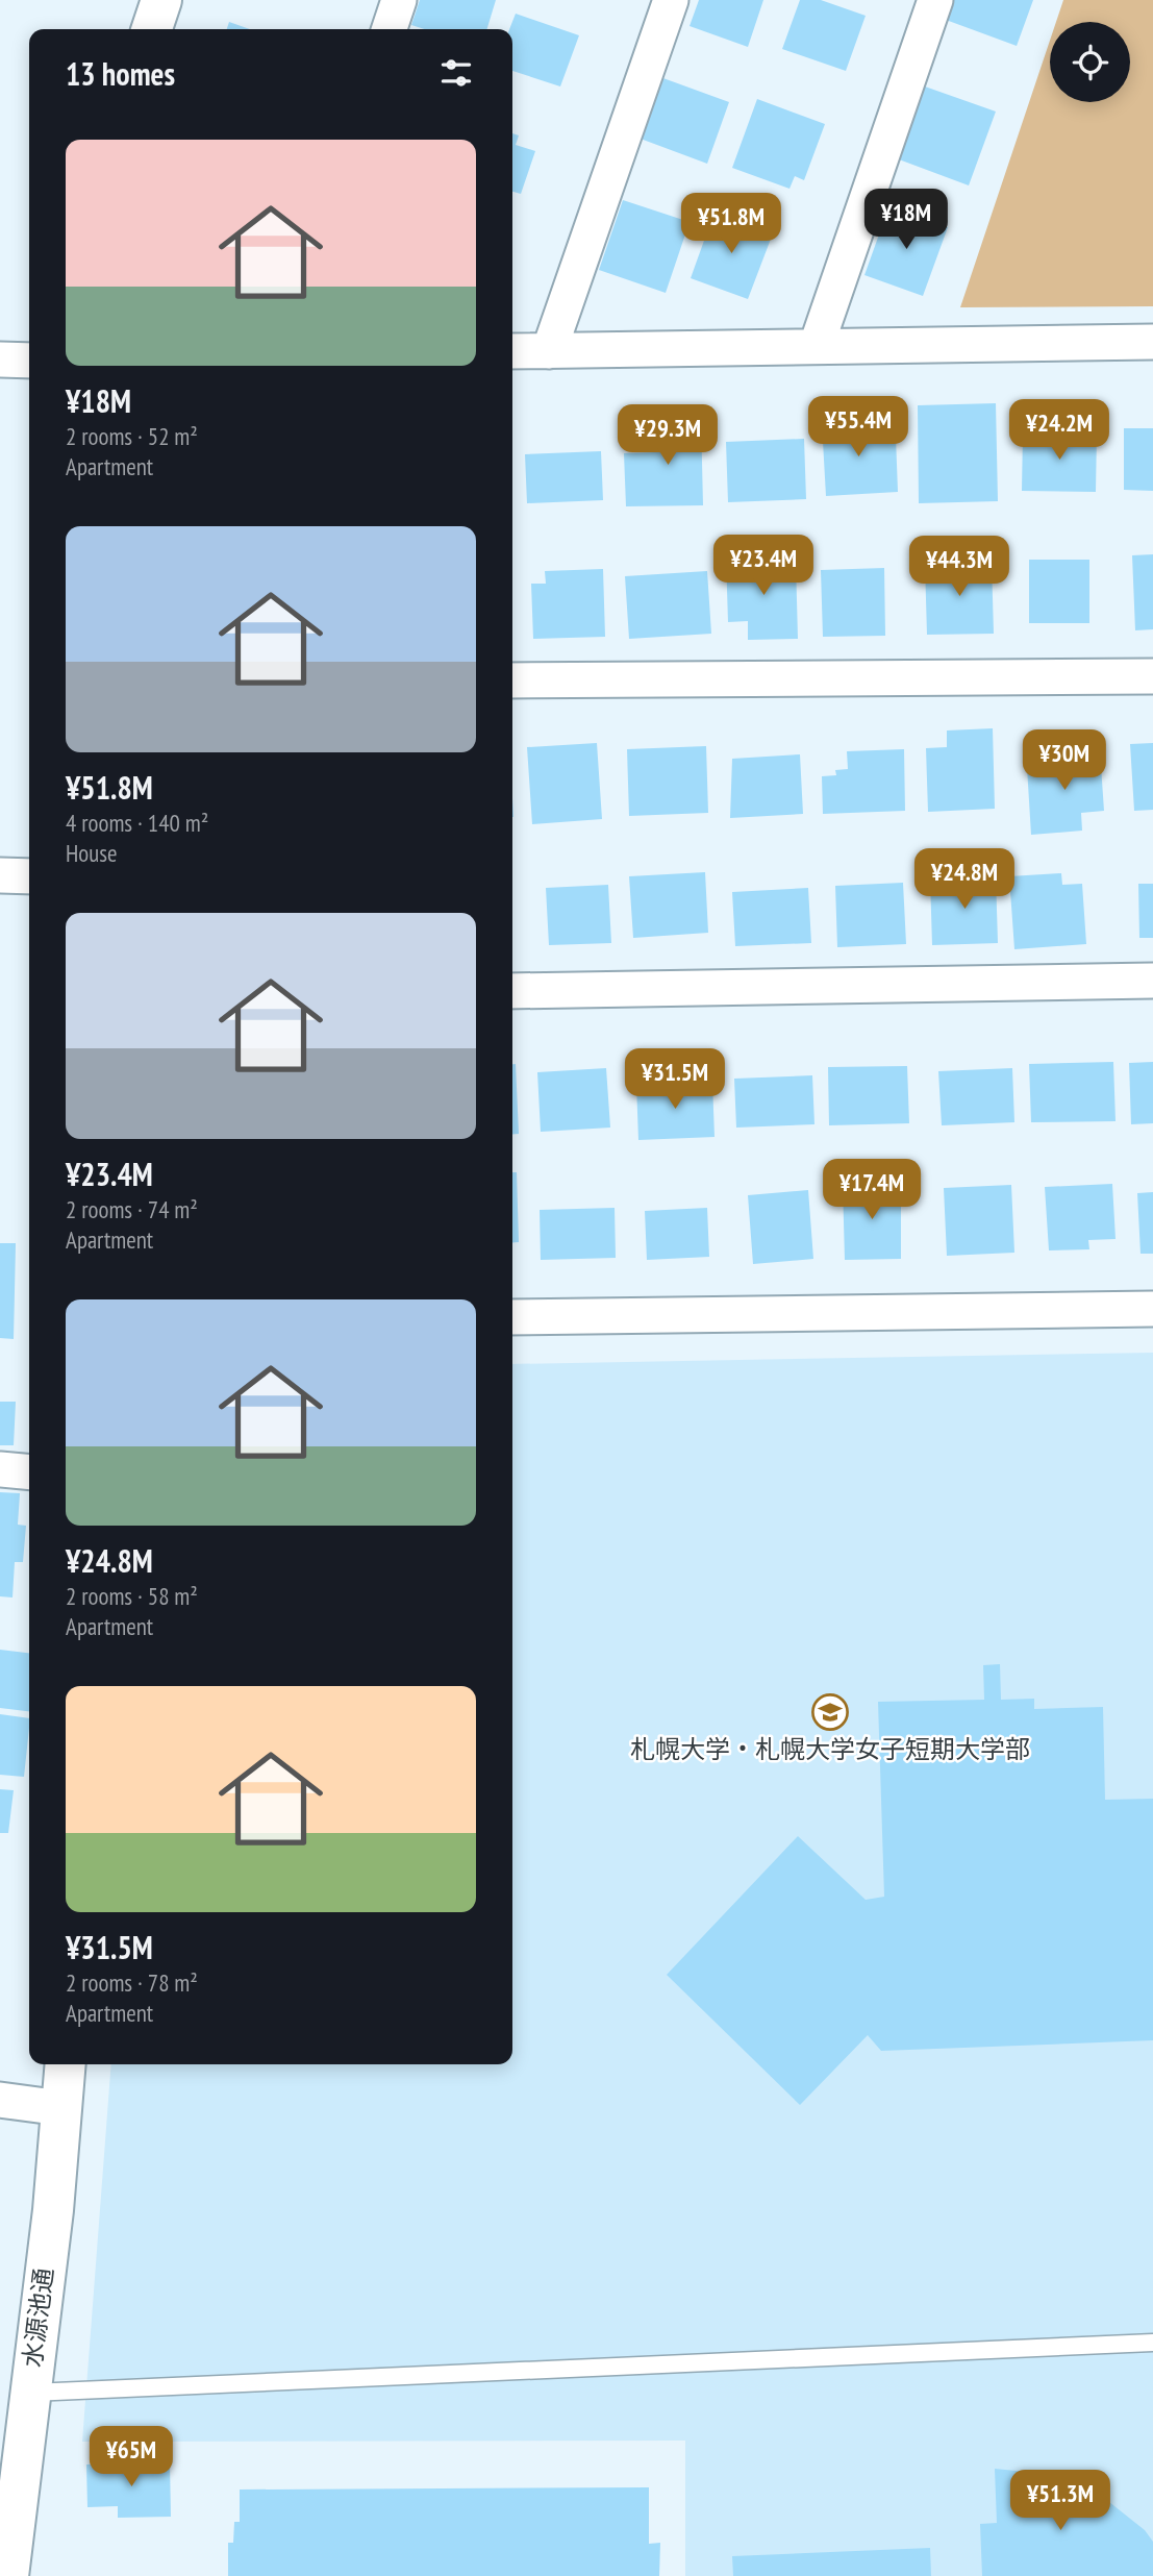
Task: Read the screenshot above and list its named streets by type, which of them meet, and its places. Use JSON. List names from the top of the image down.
{
  "streets": {
    "street": ["水源池通"]
  },
  "places": {
    "school or university": ["札幌大学・札幌大学女子短期大学部"]
  },
  "page": {
    "heading": "13 homes",
    "list": [
      {
        "name": "¥18M",
        "note": "2 rooms · 52 m² · Apartment"
      },
      {
        "name": "¥51.8M",
        "note": "4 rooms · 140 m² · House"
      },
      {
        "name": "¥23.4M",
        "note": "2 rooms · 74 m² · Apartment"
      },
      {
        "name": "¥24.8M",
        "note": "2 rooms · 58 m² · Apartment"
      },
      {
        "name": "¥31.5M",
        "note": "2 rooms · 78 m² · Apartment"
      }
    ],
    "price": [
      "¥18M",
      "¥51.8M",
      "¥55.4M",
      "¥24.2M",
      "¥29.3M",
      "¥23.4M",
      "¥44.3M",
      "¥30M",
      "¥24.8M",
      "¥31.5M",
      "¥17.4M",
      "¥65M",
      "¥51.3M"
    ]
  }
}
